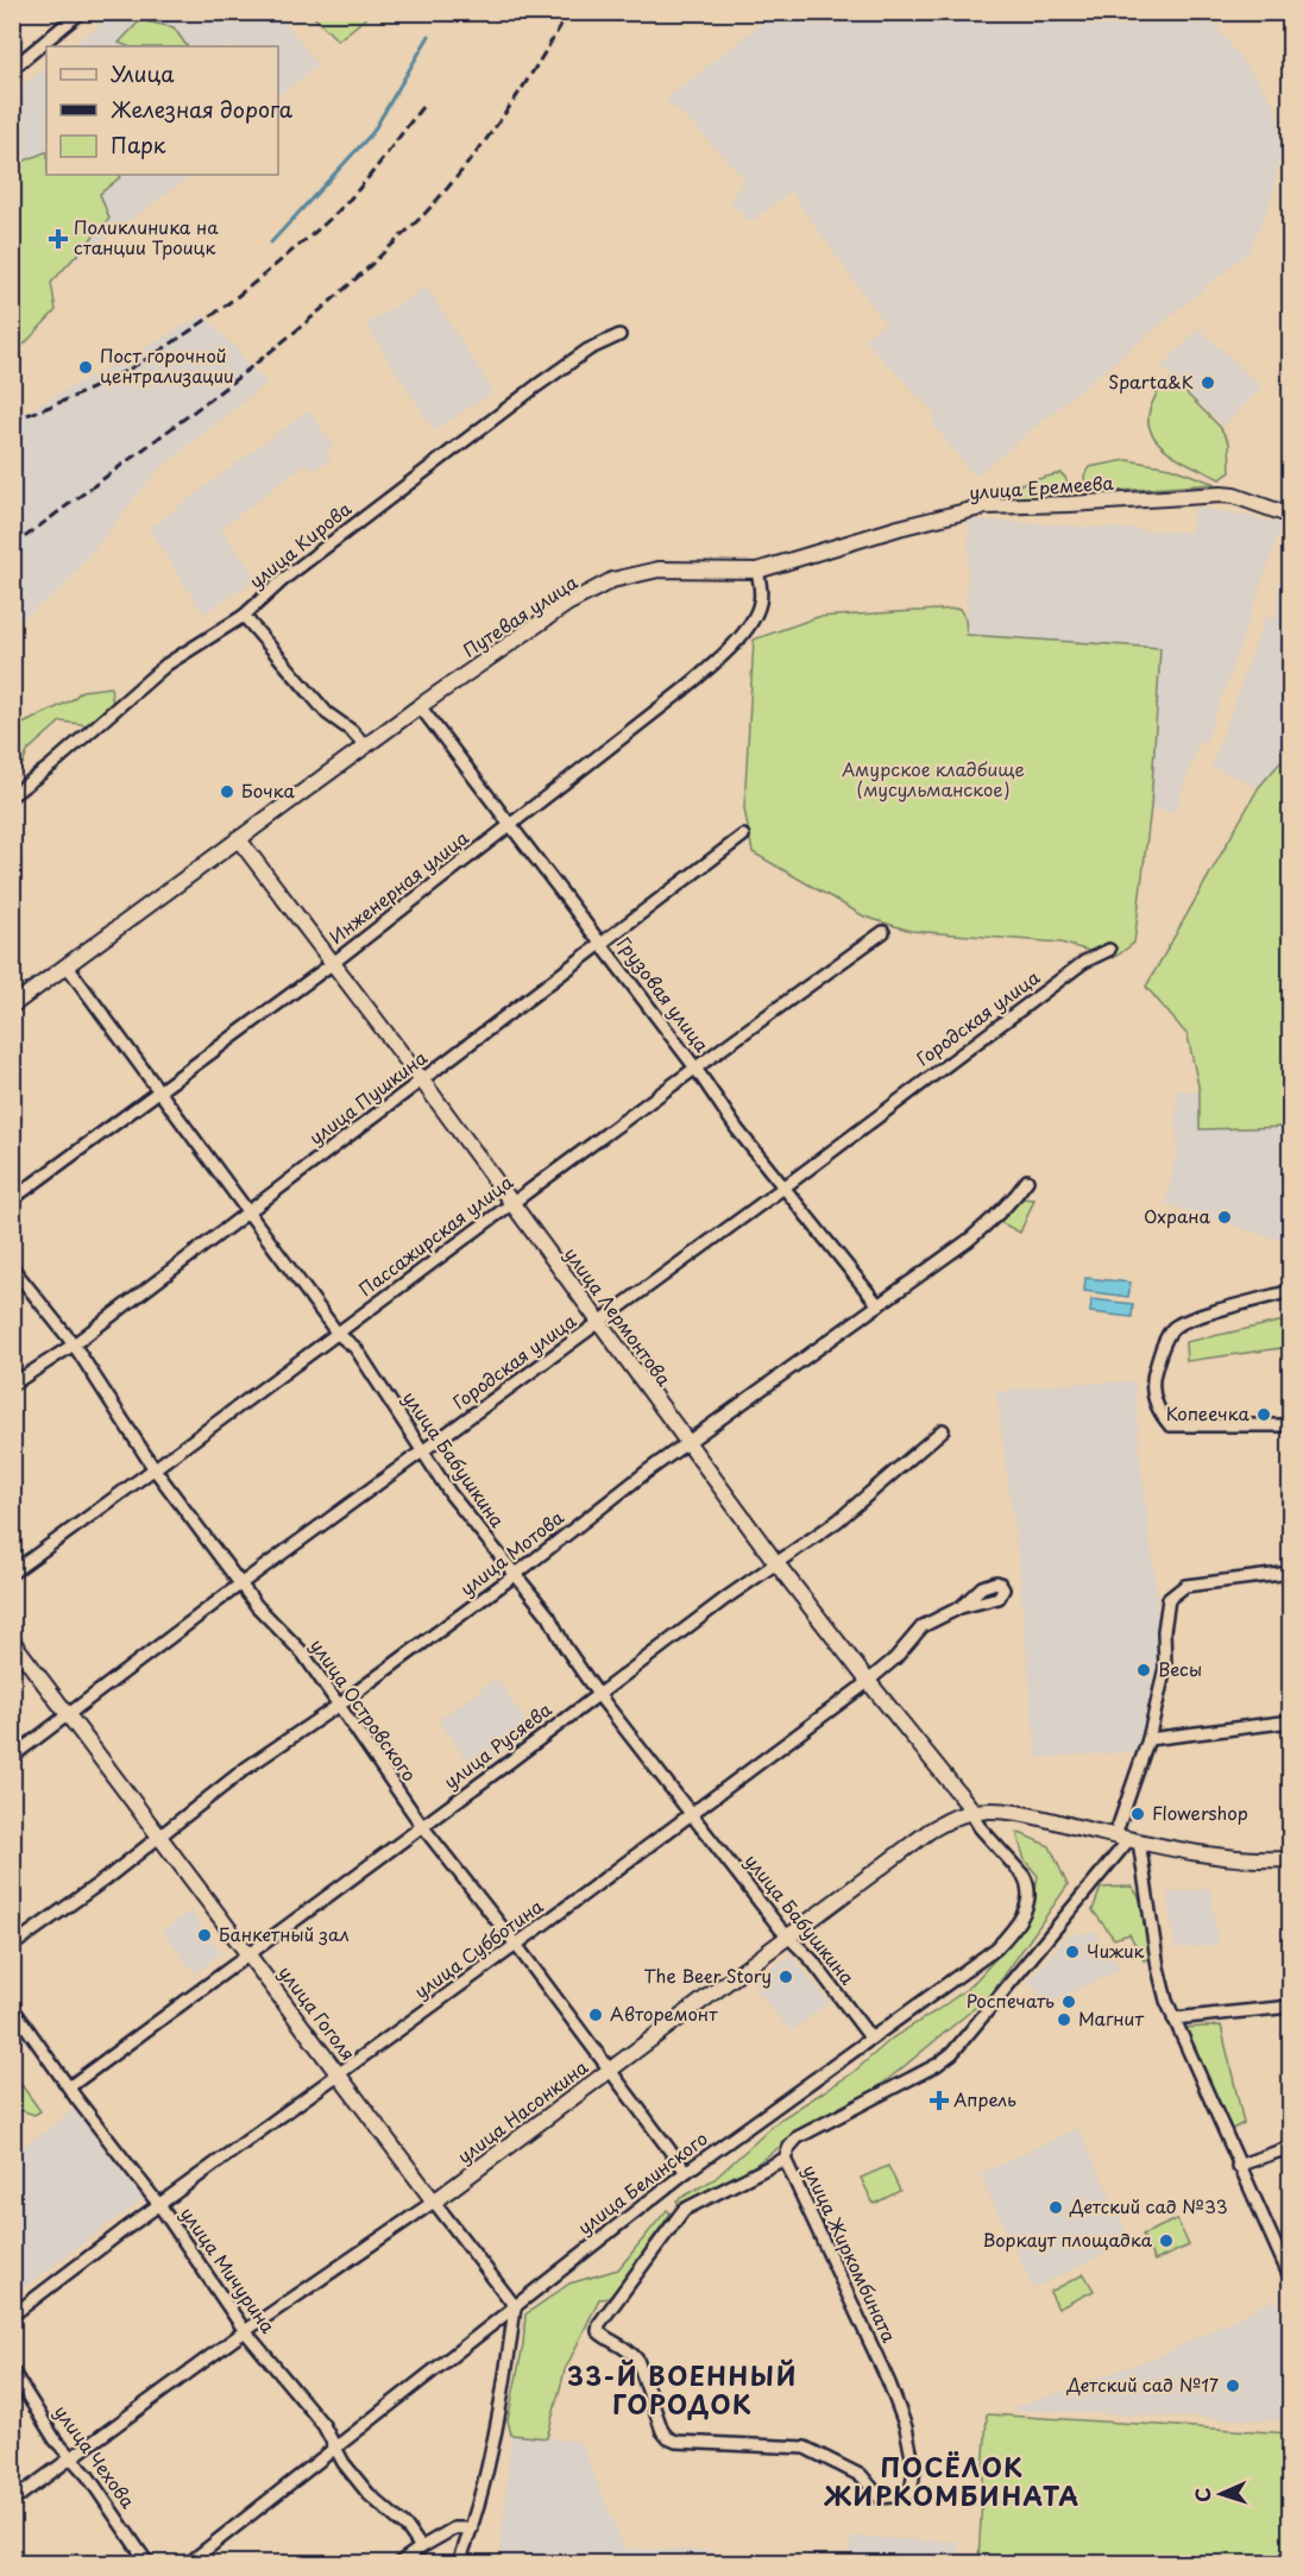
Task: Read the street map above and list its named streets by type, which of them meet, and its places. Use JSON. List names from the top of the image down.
{
  "streets": {
    "street": [
      "улица Еремеева",
      "улица Кирова",
      "Путевая улица",
      "Инженерная улица",
      "Грузовая улица",
      "Городская улица",
      "улица Пушкина",
      "Пассажирская улица",
      "улица Лермонтова",
      "улица Бабушкина",
      "улица Мотова",
      "улица Островского",
      "улица Русяева",
      "улица Субботина",
      "улица Гоголя",
      "улица Насонкина",
      "улица Белинского",
      "улица Жиркомбината",
      "улица Мичурина",
      "улица Чехова"
    ]
  },
  "crossings": [
    ["улица Еремеева", "Путевая улица"],
    ["улица Еремеева", "Инженерная улица"],
    ["Путевая улица", "Инженерная улица"],
    ["Путевая улица", "Грузовая улица"],
    ["Путевая улица", "улица Лермонтова"],
    ["Путевая улица", "улица Бабушкина"],
    ["Инженерная улица", "Грузовая улица"],
    ["Инженерная улица", "улица Лермонтова"],
    ["Инженерная улица", "улица Бабушкина"],
    ["Грузовая улица", "Городская улица"],
    ["Грузовая улица", "улица Пушкина"],
    ["Грузовая улица", "Пассажирская улица"],
    ["Грузовая улица", "улица Мотова"],
    ["Городская улица", "улица Лермонтова"],
    ["Городская улица", "улица Бабушкина"],
    ["Городская улица", "улица Островского"],
    ["Городская улица", "улица Гоголя"],
    ["улица Пушкина", "улица Лермонтова"],
    ["улица Пушкина", "улица Бабушкина"],
    ["улица Пушкина", "улица Островского"],
    ["Пассажирская улица", "улица Лермонтова"],
    ["Пассажирская улица", "улица Бабушкина"],
    ["Пассажирская улица", "улица Островского"],
    ["улица Лермонтова", "улица Мотова"],
    ["улица Лермонтова", "улица Русяева"],
    ["улица Лермонтова", "улица Субботина"],
    ["улица Лермонтова", "улица Насонкина"],
    ["улица Лермонтова", "улица Белинского"],
    ["улица Бабушкина", "улица Мотова"],
    ["улица Бабушкина", "улица Русяева"],
    ["улица Бабушкина", "улица Субботина"],
    ["улица Бабушкина", "улица Насонкина"],
    ["улица Бабушкина", "улица Белинского"],
    ["улица Мотова", "улица Островского"],
    ["улица Мотова", "улица Гоголя"],
    ["улица Островского", "улица Русяева"],
    ["улица Островского", "улица Субботина"],
    ["улица Островского", "улица Насонкина"],
    ["улица Островского", "улица Белинского"],
    ["улица Русяева", "улица Гоголя"],
    ["улица Русяева", "улица Мичурина"],
    ["улица Субботина", "улица Гоголя"],
    ["улица Субботина", "улица Мичурина"],
    ["улица Гоголя", "улица Насонкина"],
    ["улица Гоголя", "улица Белинского"],
    ["улица Насонкина", "улица Белинского"],
    ["улица Насонкина", "улица Жиркомбината"],
    ["улица Насонкина", "улица Мичурина"],
    ["улица Насонкина", "улица Чехова"],
    ["улица Белинского", "улица Мичурина"]
  ],
  "districts": ["33-Й ВОЕННЫЙ ГОРОДОК", "ПОСЁЛОК ЖИРКОМБИНАТА"],
  "parks": ["Амурское кладбище (мусульманское)"],
  "places": {
    "health": ["Поликлиника на станции Троицк", "Апрель"],
    "other": [
      "Пост горочной централизации",
      "Sparta&K",
      "Бочка",
      "Охрана",
      "Копеечка",
      "Весы",
      "Flowershop",
      "Банкетный зал",
      "Чижик",
      "The Beer Story",
      "Роспечать",
      "Авторемонт",
      "Магнит",
      "Детский сад №33",
      "Воркаут площадка",
      "Детский сад №17"
    ]
  },
  "legend": ["Улица", "Железная дорога", "Парк"],
  "north": "left"
}
